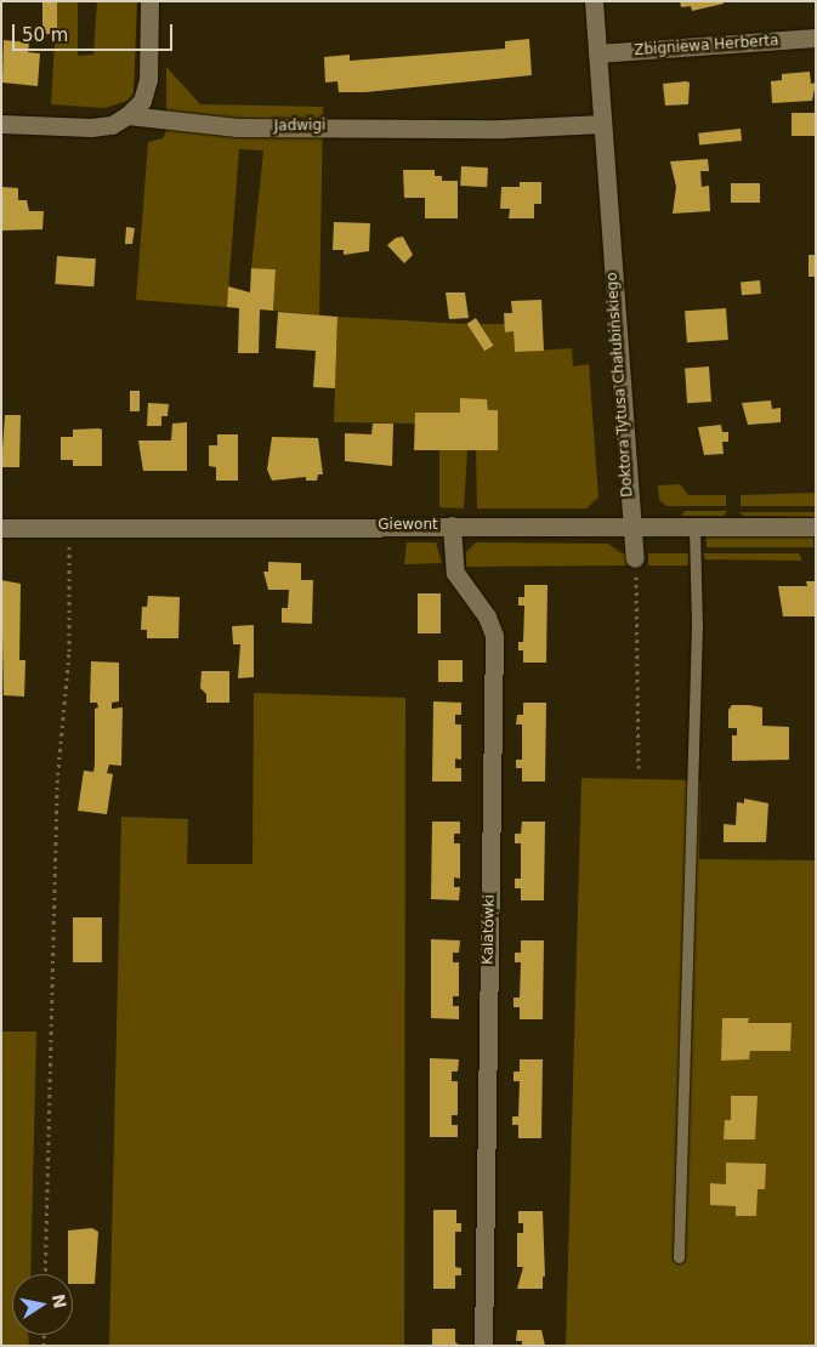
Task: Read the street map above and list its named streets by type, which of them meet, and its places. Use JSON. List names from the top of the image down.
{
  "streets": {
    "street": [
      "Zbigniewa Herberta",
      "Jadwigi",
      "Doktora Tytusa Chałubińskiego",
      "Giewont",
      "Kalatówki"
    ]
  },
  "crossings": [
    ["Zbigniewa Herberta", "Doktora Tytusa Chałubińskiego"],
    ["Jadwigi", "Doktora Tytusa Chałubińskiego"],
    ["Doktora Tytusa Chałubińskiego", "Giewont"],
    ["Giewont", "Kalatówki"]
  ],
  "scale_bar": "50 m",
  "north": "right"
}
